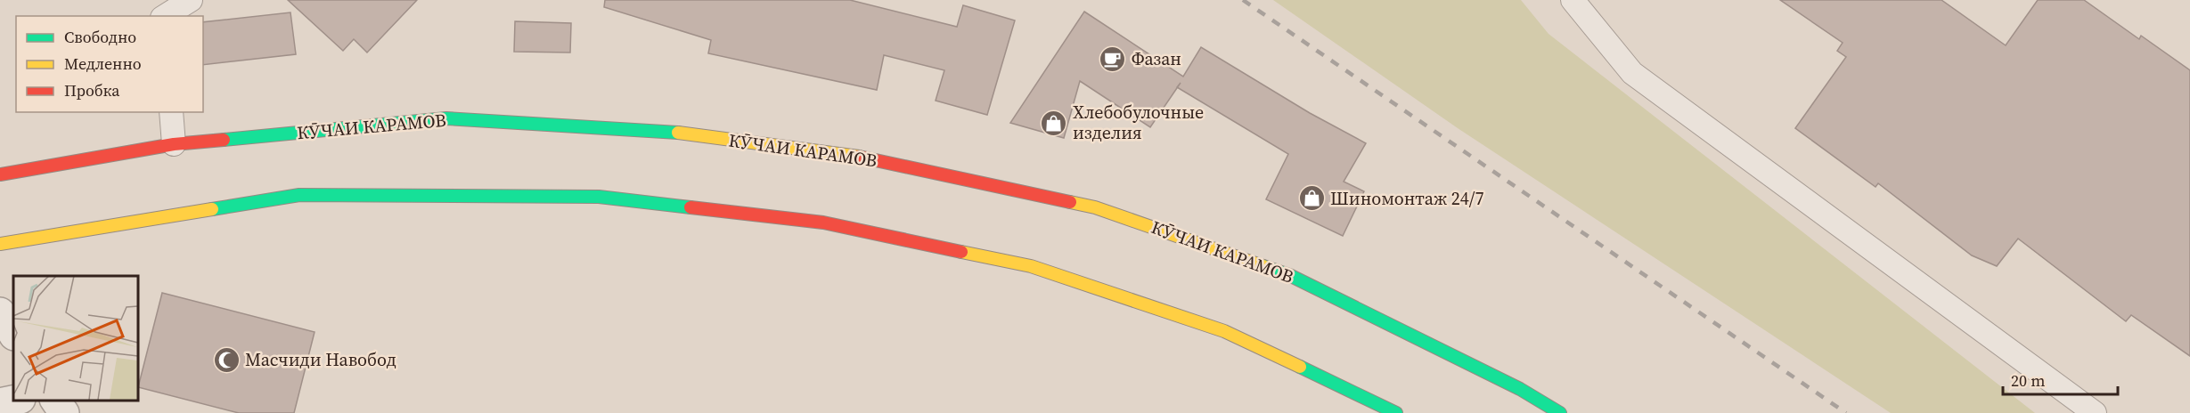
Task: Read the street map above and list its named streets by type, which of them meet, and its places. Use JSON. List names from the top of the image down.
{
  "streets": {
    "main road": ["КӮЧАИ КАРАМОВ"]
  },
  "places": {
    "cafe": ["Фазан"],
    "shop": ["Хлебобулочные изделия", "Шиномонтаж 24/7"],
    "mosque": ["Масчиди Навобод"]
  },
  "legend": ["Свободно", "Медленно", "Пробка"],
  "scale_bar": "20 m"
}
